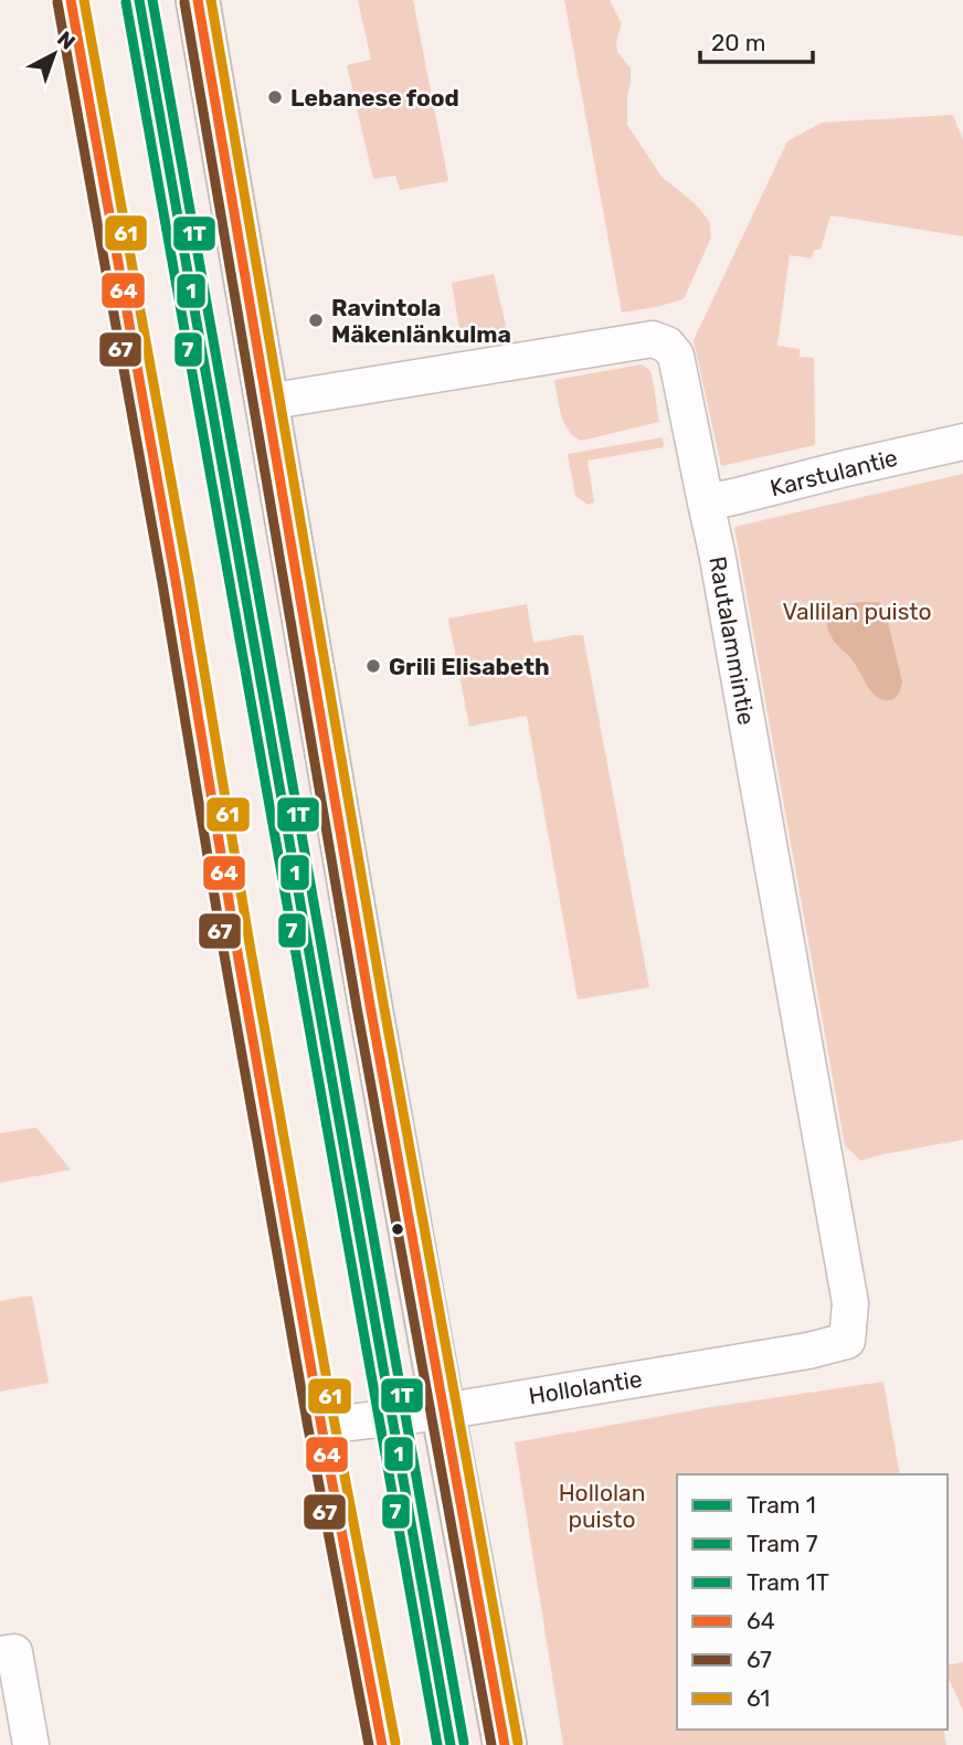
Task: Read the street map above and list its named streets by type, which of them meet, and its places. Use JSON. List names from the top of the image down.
{
  "streets": {
    "street": ["Karstulantie", "Rautalammintie", "Hollolantie"]
  },
  "crossings": [
    ["Karstulantie", "Rautalammintie"],
    ["Rautalammintie", "Hollolantie"]
  ],
  "parks": ["Vallilan puisto", "Hollolan puisto"],
  "places": ["Lebanese food", "Ravintola Mäkenlänkulma", "Grili Elisabeth"],
  "lines": [
    "tram line 1",
    "tram line 1T",
    "transit line 64",
    "transit line 61",
    "tram line 7",
    "transit line 67"
  ],
  "legend": [
    "Tram 1",
    "Tram 7",
    "Tram 1T",
    "64",
    "67",
    "61"
  ],
  "scale_bar": "20 m",
  "north": "top right"
}
